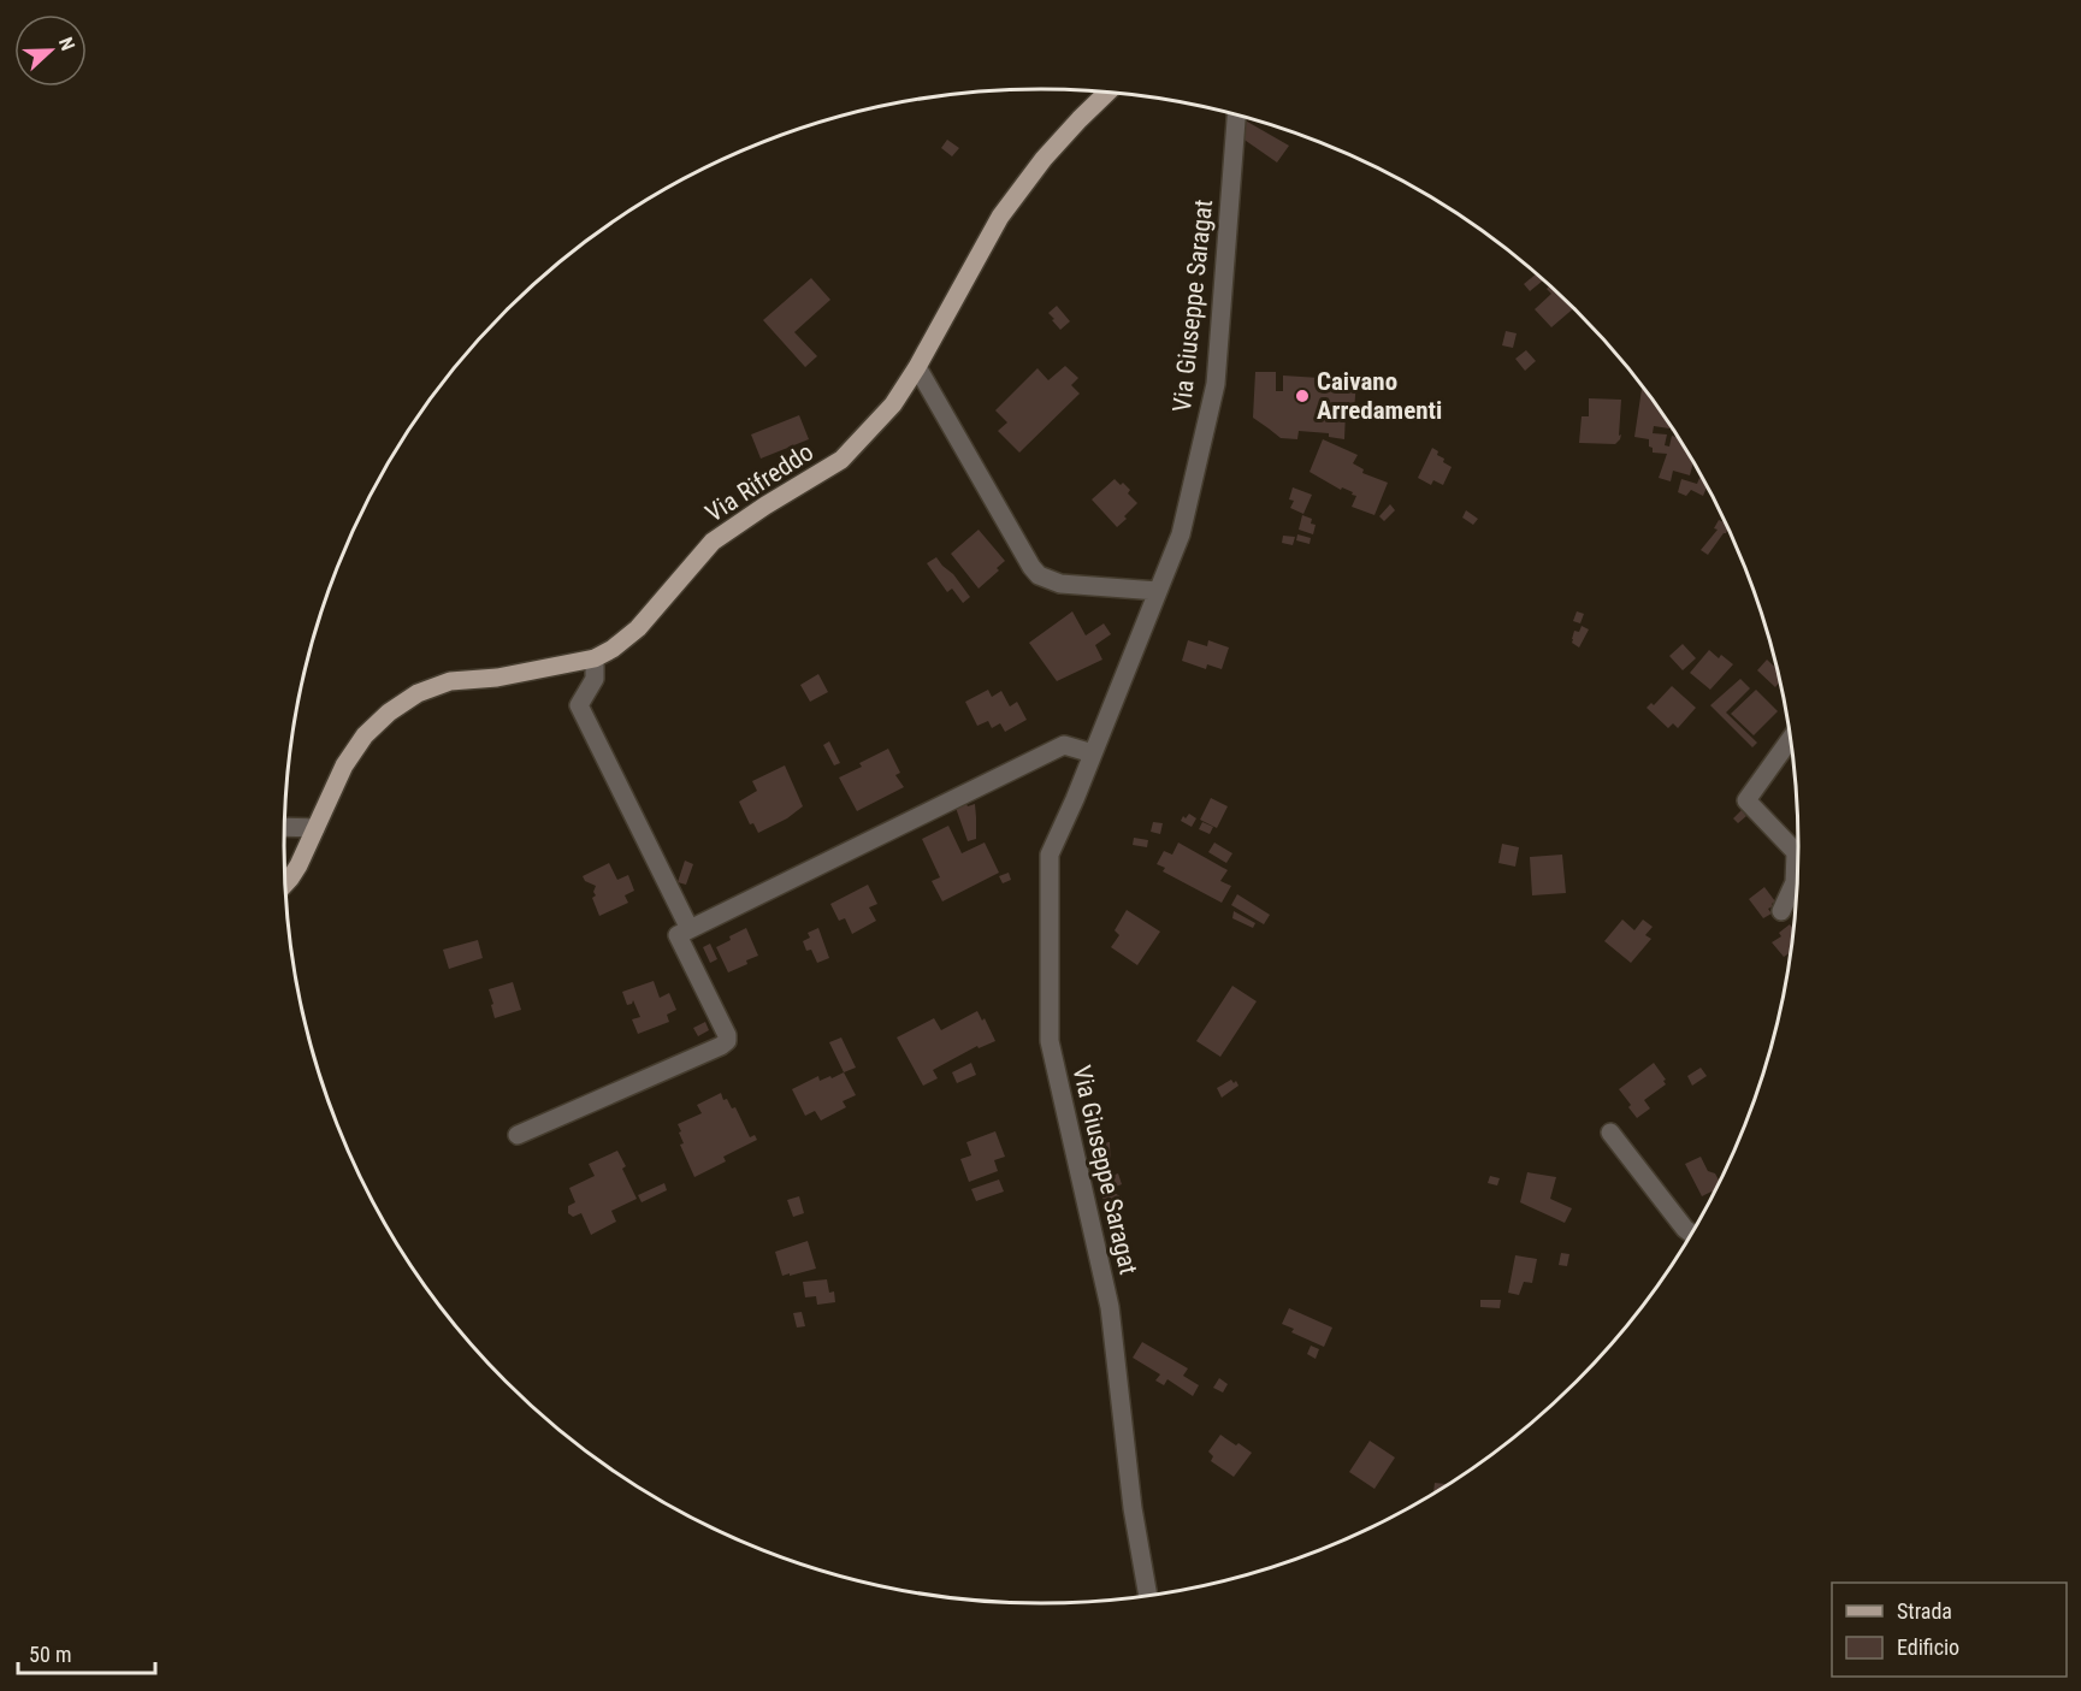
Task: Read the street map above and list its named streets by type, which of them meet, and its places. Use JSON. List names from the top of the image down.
{
  "streets": {
    "main road": ["Via Rifreddo"],
    "street": ["Via Giuseppe Saragat"]
  },
  "places": ["Caivano Arredamenti"],
  "legend": ["Strada", "Edificio"],
  "scale_bar": "50 m",
  "north": "right"
}
